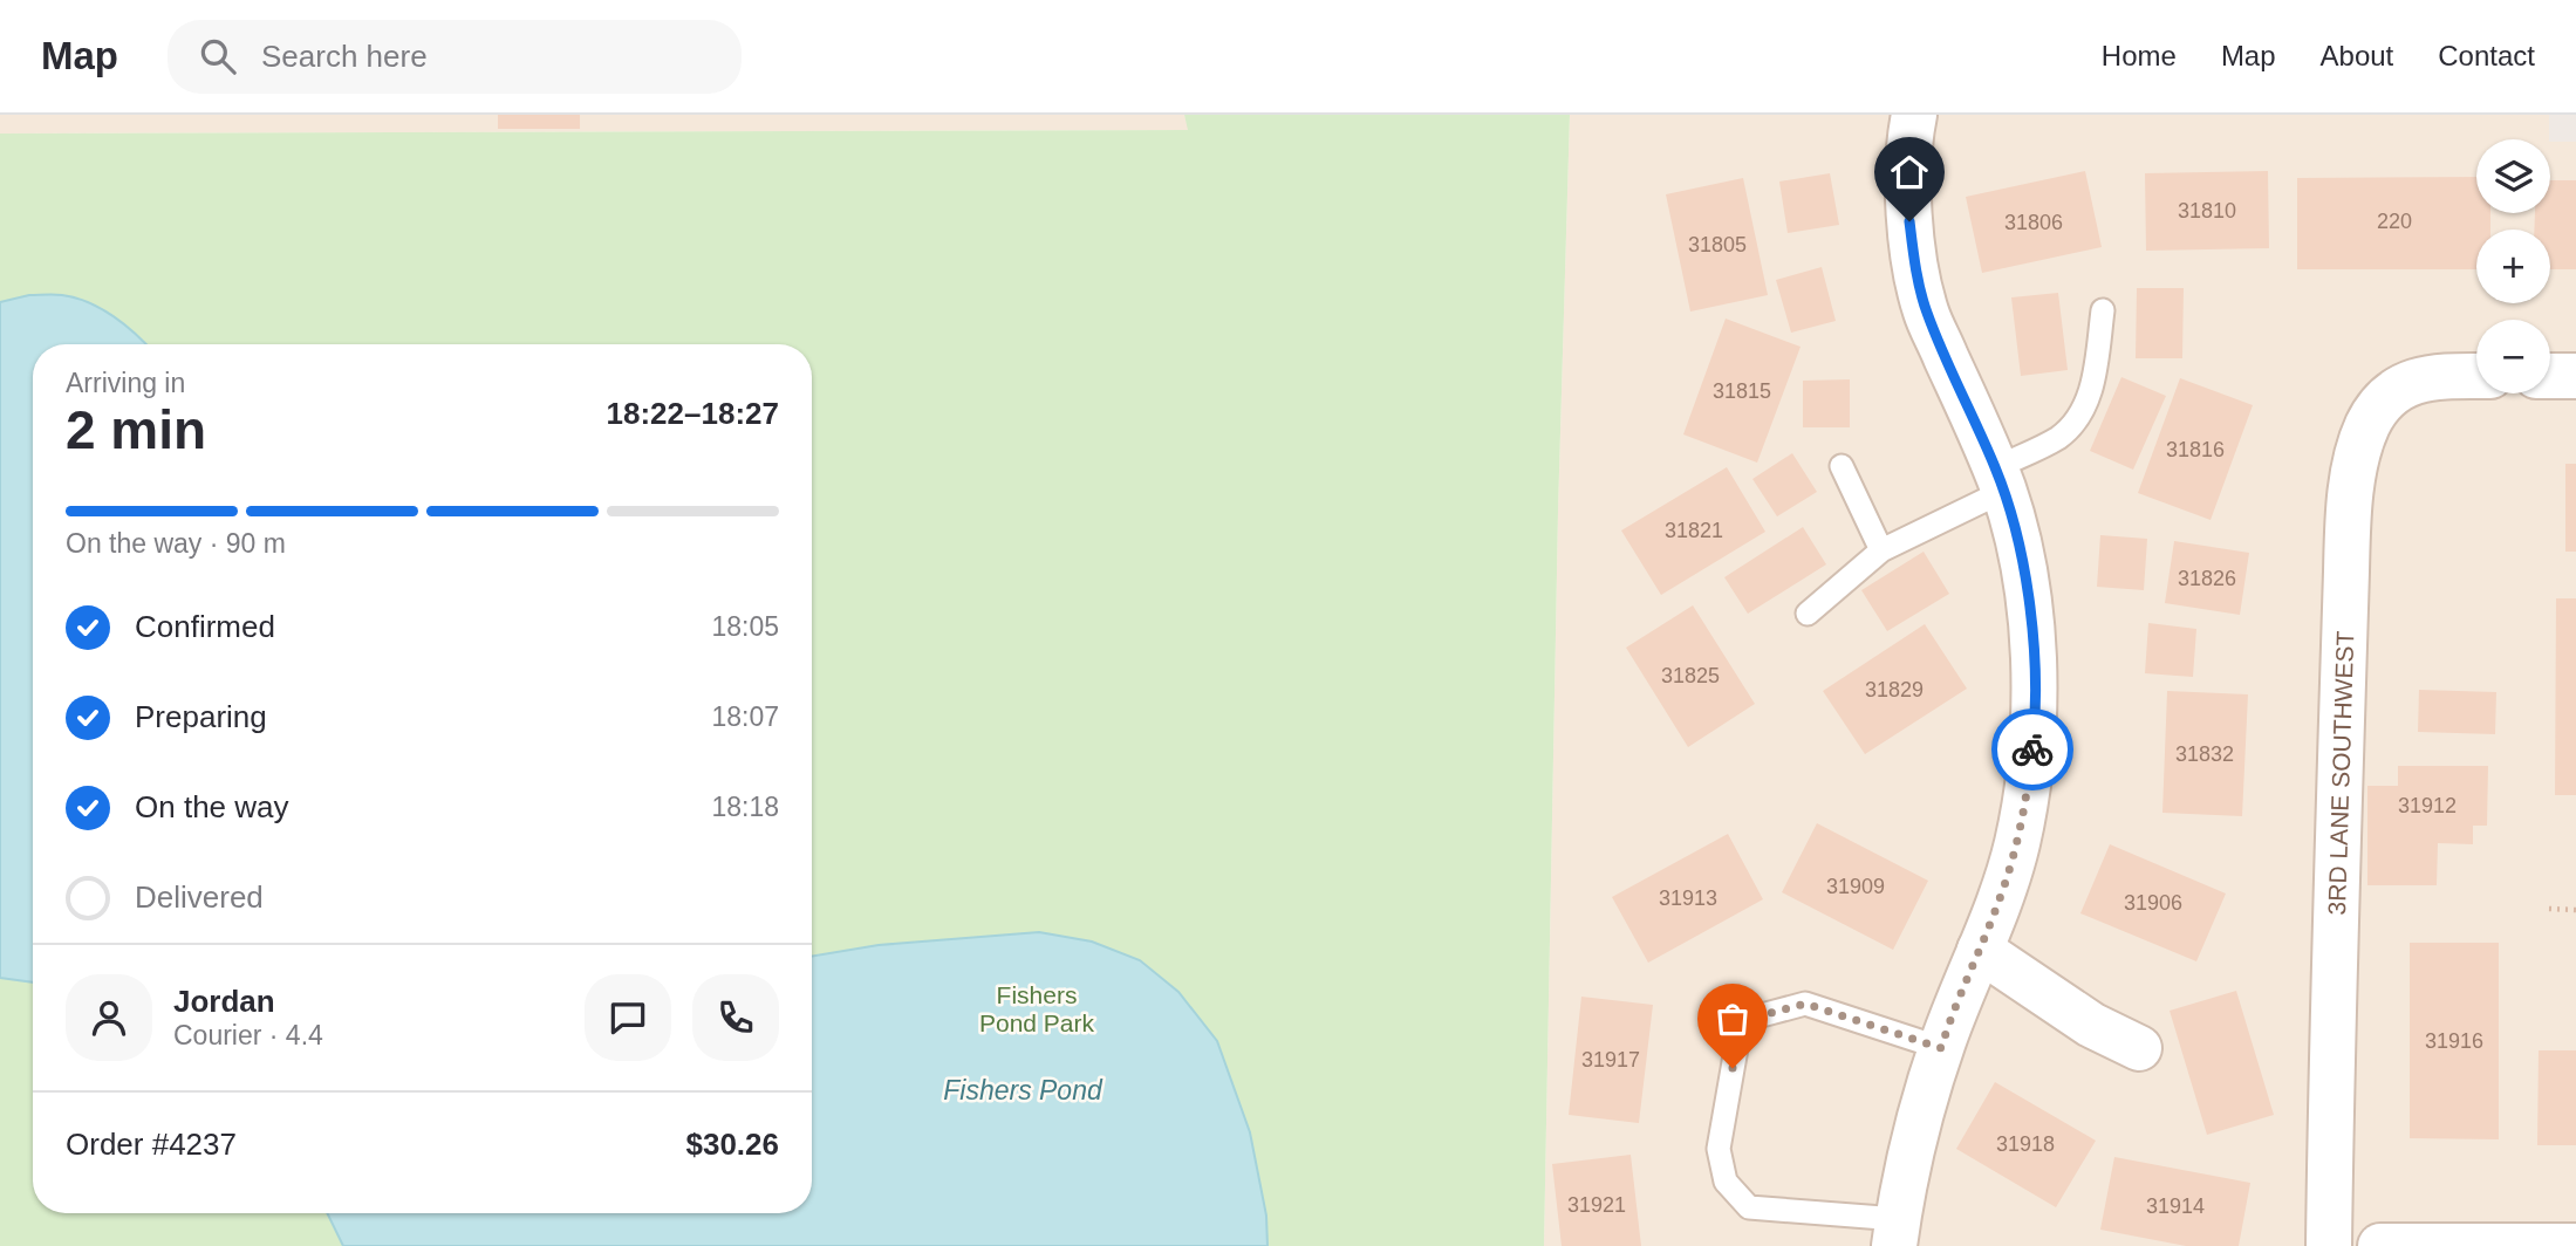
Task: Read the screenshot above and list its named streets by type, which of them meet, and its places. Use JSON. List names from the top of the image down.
{
  "streets": {
    "street": ["3RD LANE SOUTHWEST"]
  },
  "water": ["Fishers Pond"],
  "parks": ["Fishers Pond Park"],
  "house_numbers": [
    "31810",
    "220",
    "31806",
    "31805",
    "31815",
    "31816",
    "31821",
    "31826",
    "31825",
    "31829",
    "31832",
    "31912",
    "31909",
    "31913",
    "31906",
    "31916",
    "31917",
    "31918",
    "31921",
    "31914"
  ],
  "page": {
    "header": "Map",
    "search": "Search here",
    "nav": [
      "Home",
      "Map",
      "About",
      "Contact"
    ],
    "map_buttons": ["+", "−"],
    "heading": ["2 min", "Arriving in", "18:22–18:27"],
    "panel": [
      "Jordan",
      "Courier · 4.4",
      "Order #4237",
      "$30.26"
    ],
    "bar": "On the way · 90 m",
    "list": [
      ["Confirmed", "18:05"],
      ["Preparing", "18:07"],
      ["On the way", "18:18"],
      "Delivered"
    ]
  }
}
